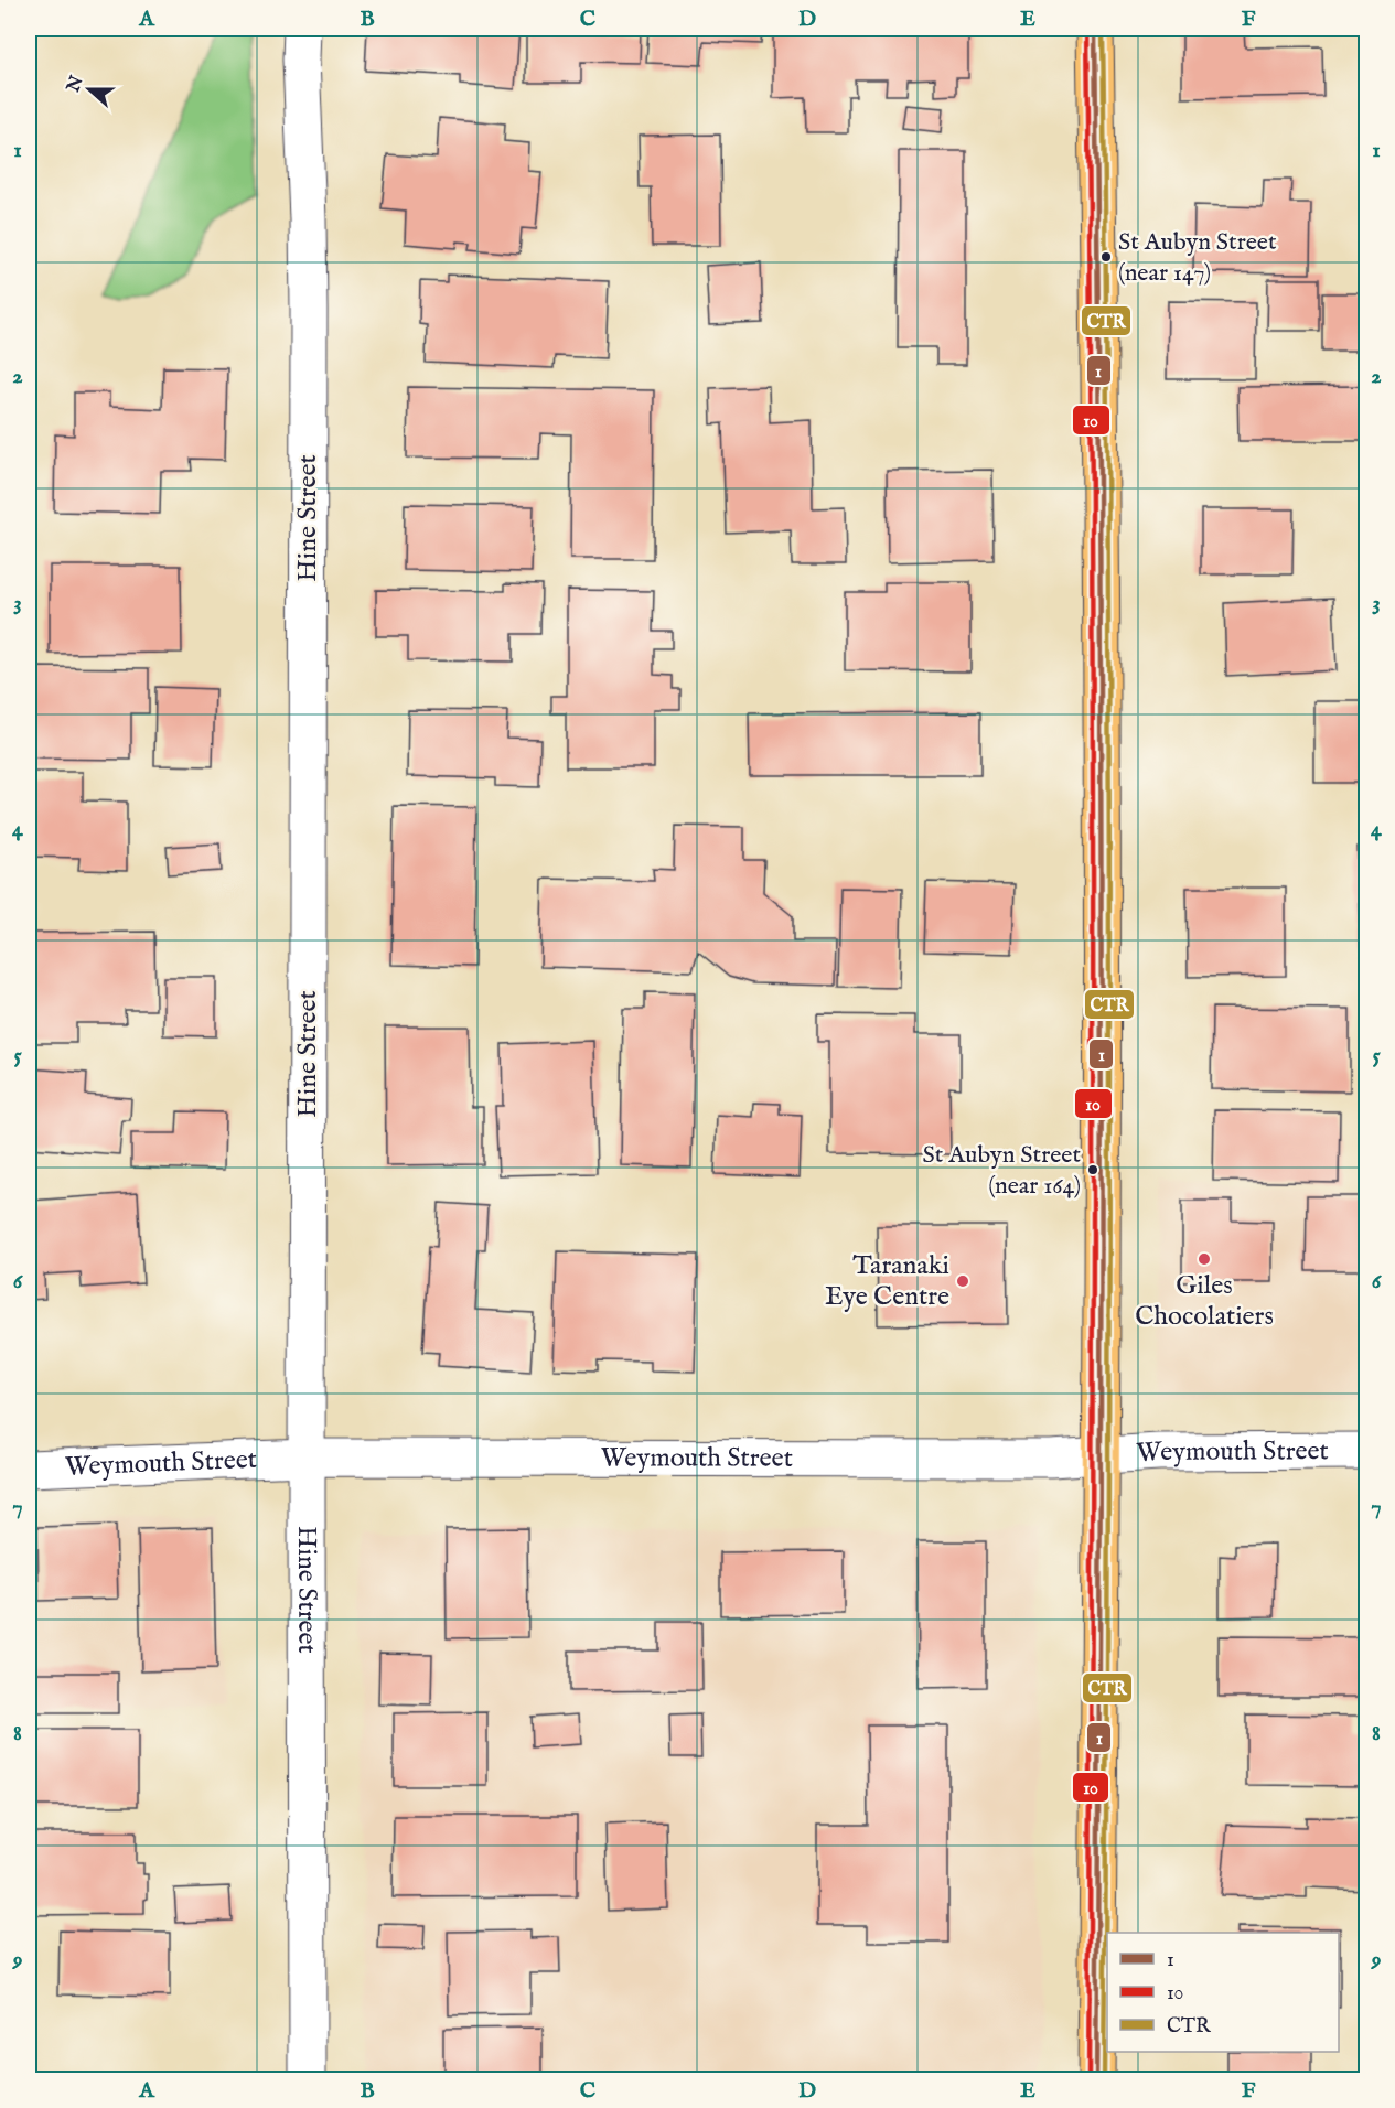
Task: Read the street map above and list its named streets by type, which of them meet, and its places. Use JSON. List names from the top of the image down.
{
  "streets": {
    "street": ["Hine Street", "Weymouth Street"]
  },
  "crossings": [
    ["Hine Street", "Weymouth Street"]
  ],
  "places": [
    "St Aubyn Street (near 147)",
    "St Aubyn Street (near 164)",
    "Giles Chocolatiers",
    "Taranaki Eye Centre"
  ],
  "lines": ["transit line 1", "transit line 10", "transit line CTR"],
  "legend": ["1", "10", "CTR"],
  "north": "left",
  "grid": {
    "columns": [
      "A",
      "B",
      "C",
      "D",
      "E",
      "F"
    ],
    "rows": [
      "1",
      "2",
      "3",
      "4",
      "5",
      "6",
      "7",
      "8",
      "9"
    ]
  }
}
